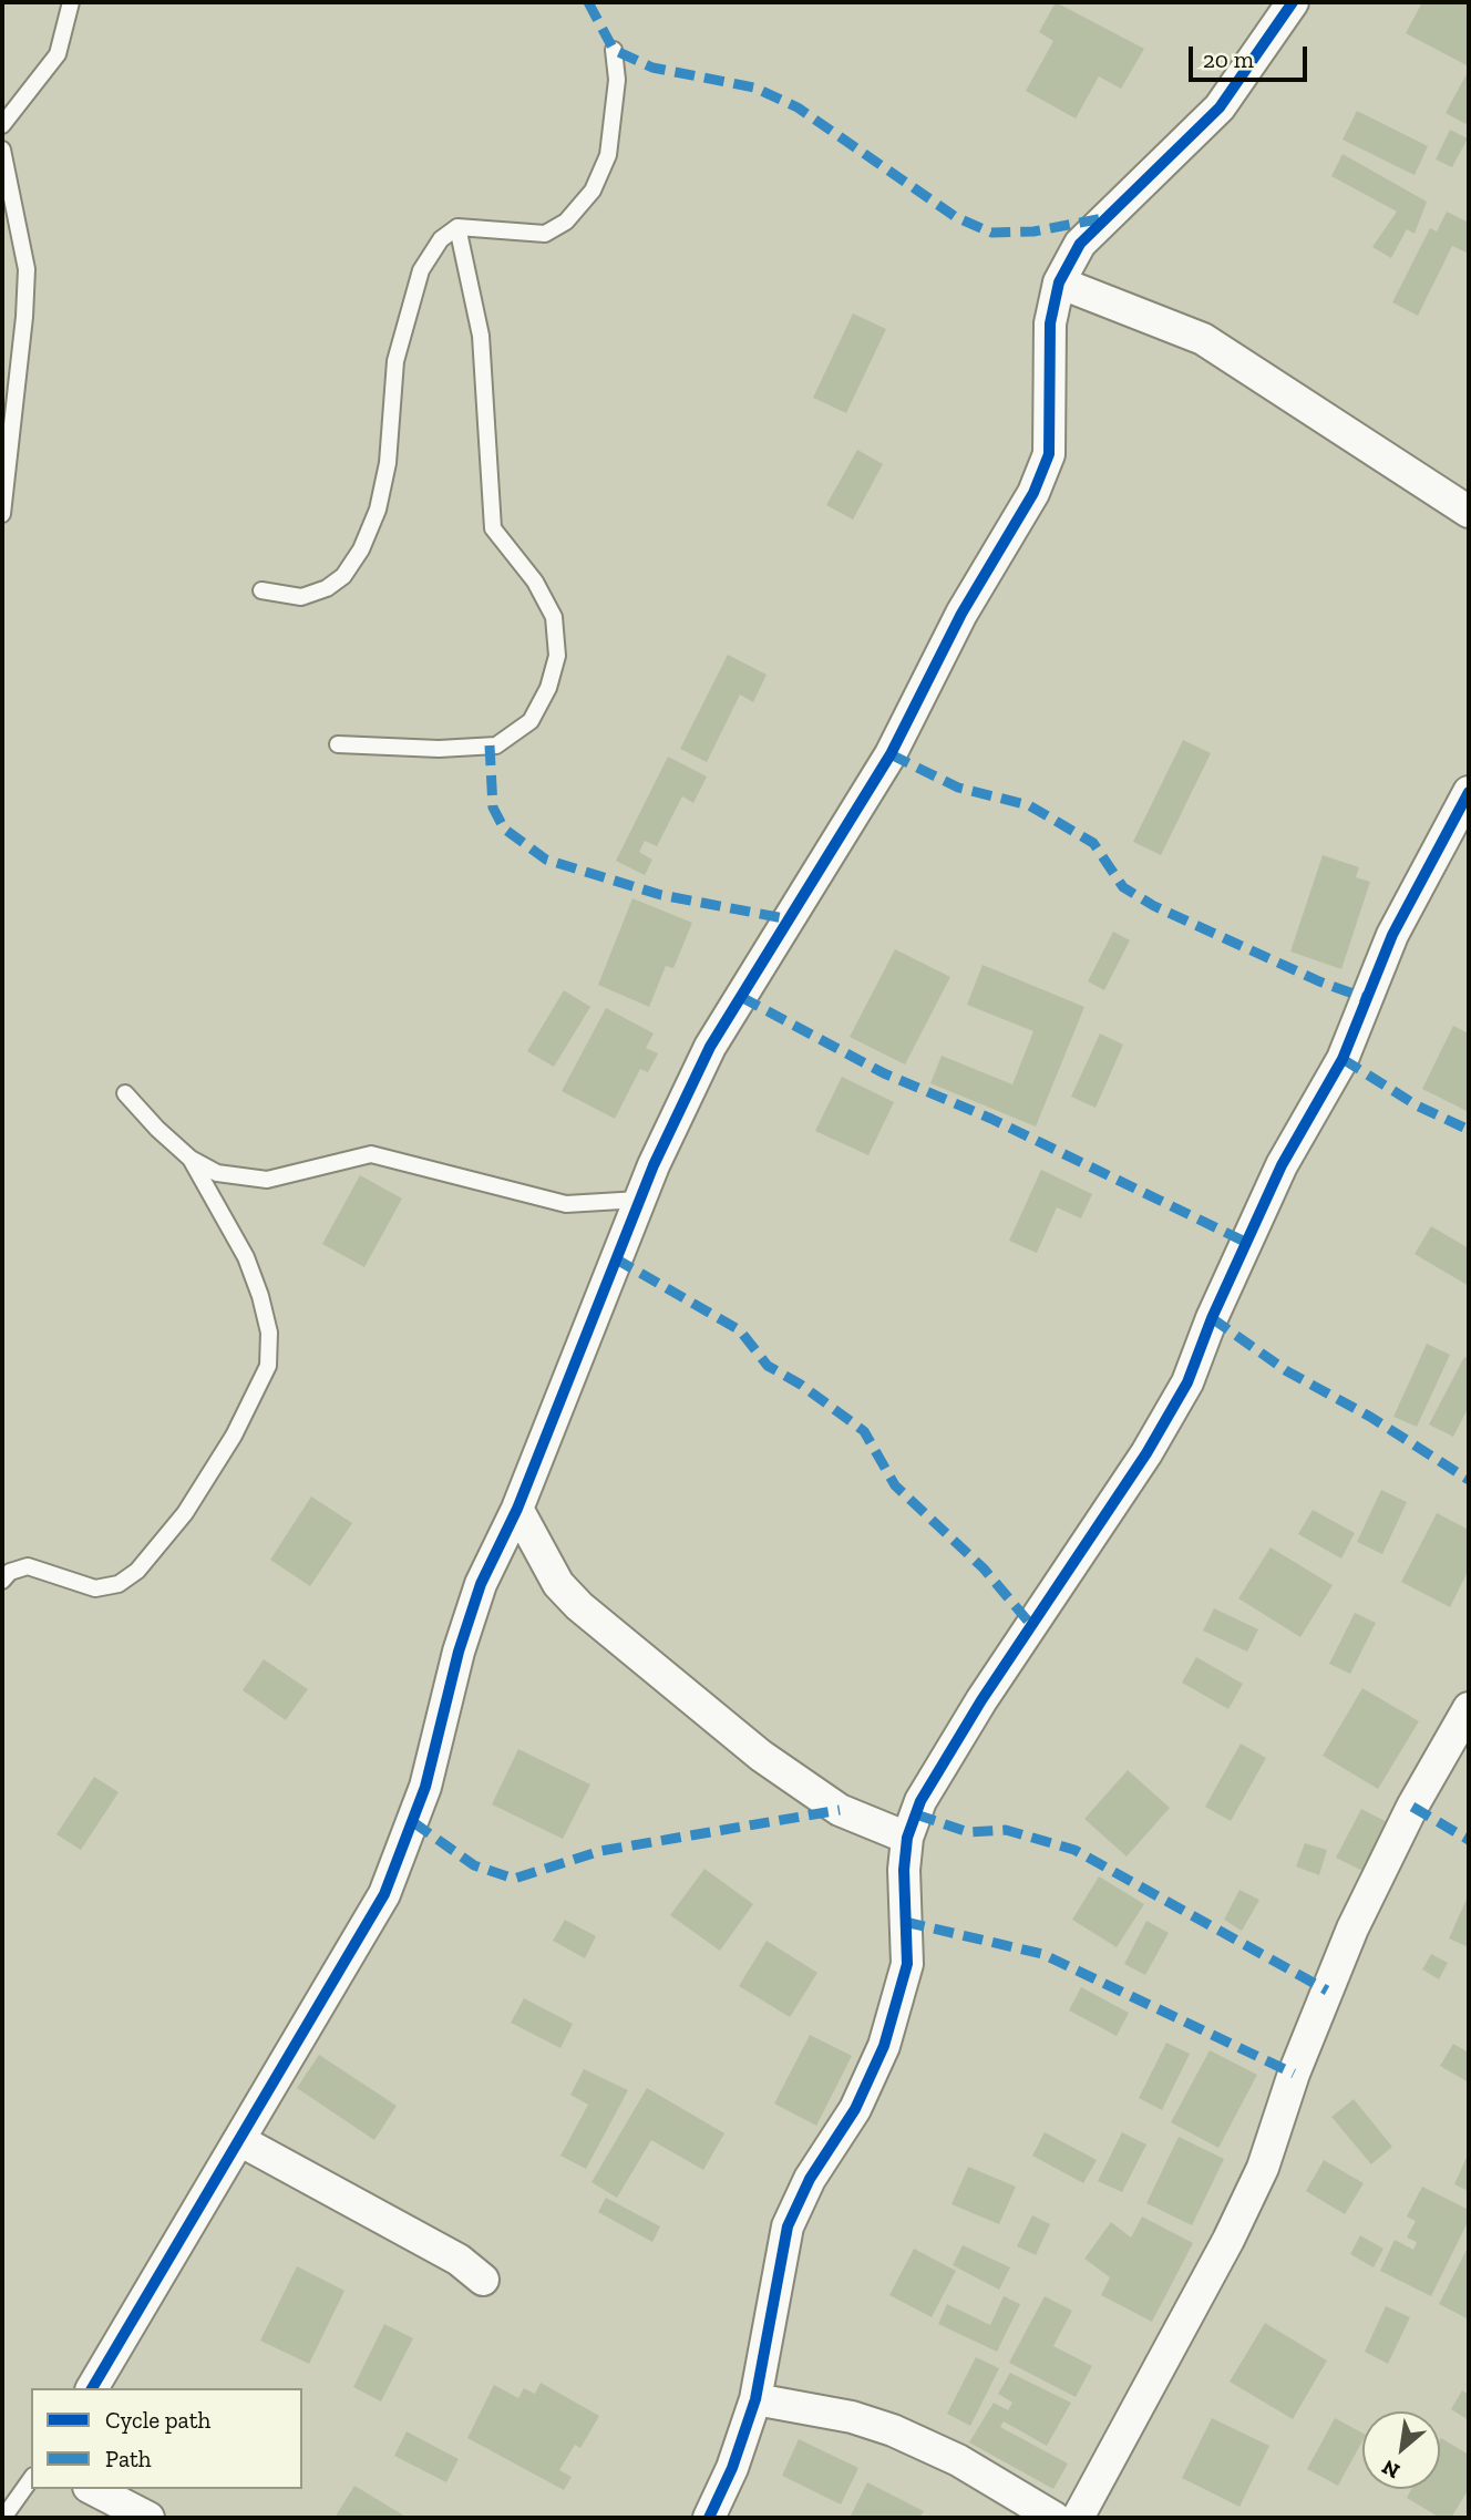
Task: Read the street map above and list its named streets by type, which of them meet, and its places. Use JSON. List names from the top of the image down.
{
  "legend": ["Cycle path", "Path"],
  "scale_bar": "20 m",
  "north": "bottom left"
}
